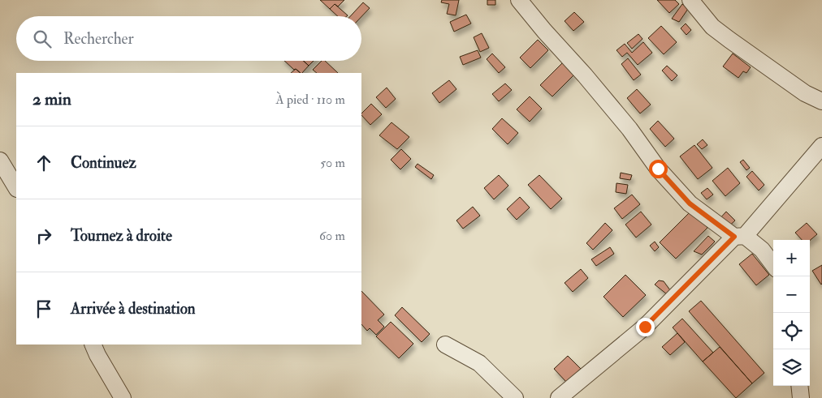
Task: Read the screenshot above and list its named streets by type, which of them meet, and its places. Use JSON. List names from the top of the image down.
{
  "page": {
    "search": "Rechercher",
    "heading": ["2 min", "À pied · 110 m"],
    "list": [
      ["Continuez", "50 m"],
      ["Tournez à droite", "60 m"],
      "Arrivée à destination"
    ],
    "map_buttons": ["+", "−"]
  }
}
